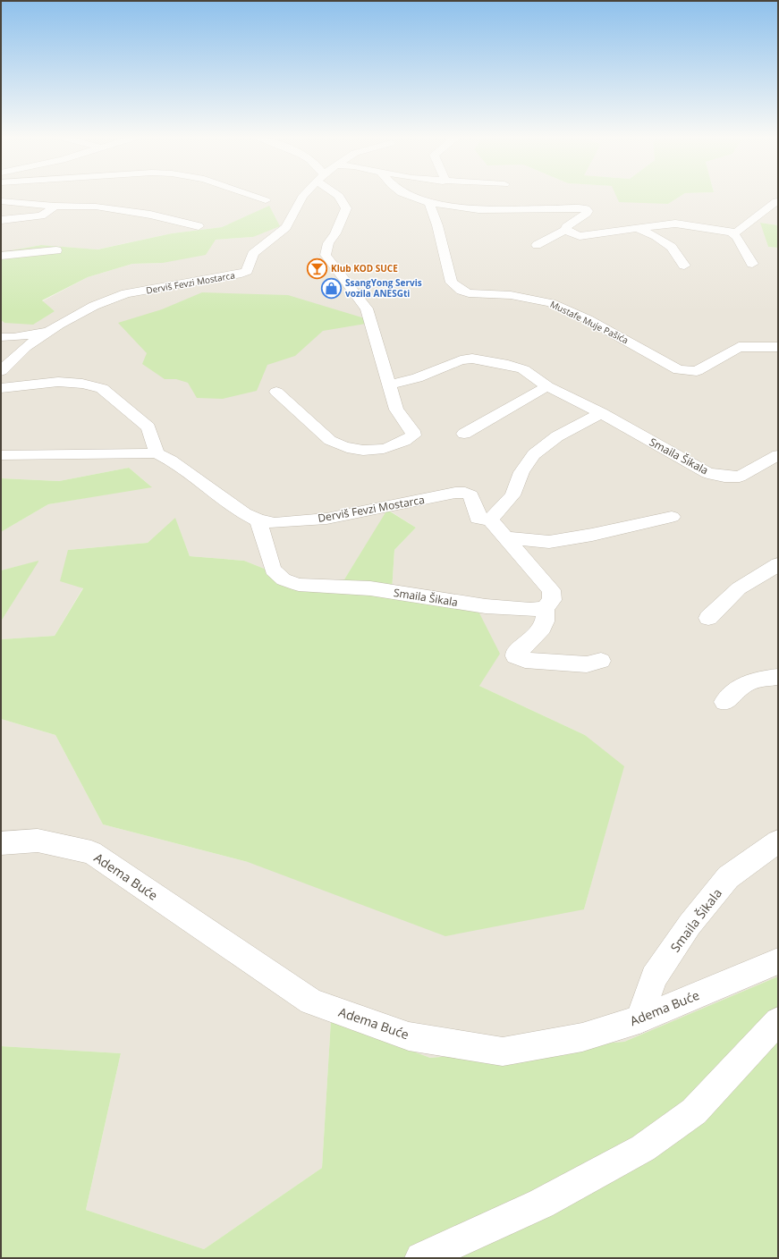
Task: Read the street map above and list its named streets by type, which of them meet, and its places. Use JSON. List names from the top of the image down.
{
  "streets": {
    "street": [
      "Derviš Fevzi Mostarca",
      "Mustafe Muje Pašića",
      "Smaila Šikala",
      "Adema Buće"
    ]
  },
  "crossings": [
    ["Derviš Fevzi Mostarca", "Smaila Šikala"],
    ["Smaila Šikala", "Adema Buće"]
  ],
  "places": {
    "bar": ["Klub KOD SUCE"],
    "shop": ["SsangYong Servis vozila ANESGti"]
  }
}
